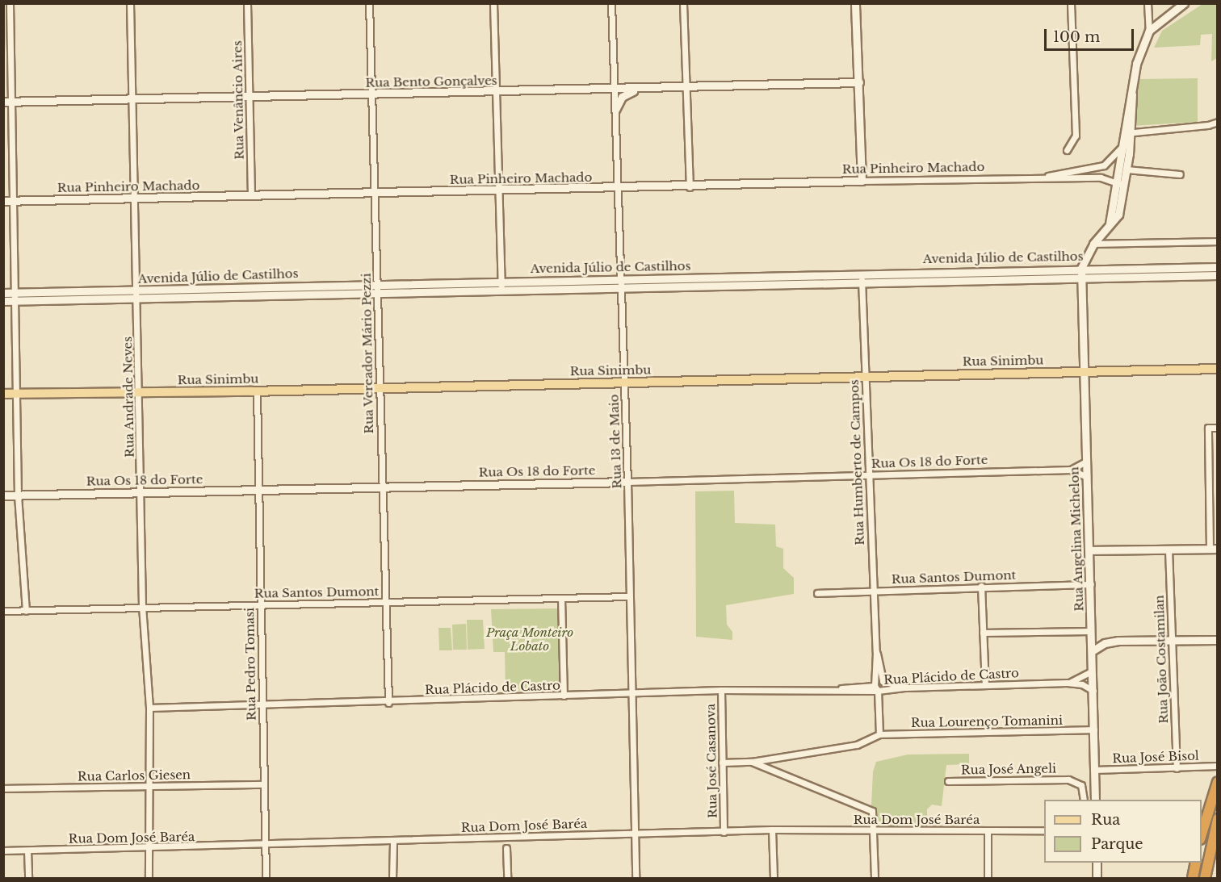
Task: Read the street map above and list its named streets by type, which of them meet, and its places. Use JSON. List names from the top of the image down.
{
  "streets": {
    "main road": ["Rua Sinimbu"],
    "street": [
      "Rua Bento Gonçalves",
      "Rua Venâncio Aires",
      "Rua Pinheiro Machado",
      "Avenida Júlio de Castilhos",
      "Rua Vereador Mário Pezzi",
      "Rua Andrade Neves",
      "Rua 13 de Maio",
      "Rua Os 18 do Forte",
      "Rua Humberto de Campos",
      "Rua Angelina Michelon",
      "Rua Santos Dumont",
      "Rua João Costamilan",
      "Rua Pedro Tomasi",
      "Rua Plácido de Castro",
      "Rua Lourenço Tomanini",
      "Rua José Bisol",
      "Rua José Casanova",
      "Rua José Angeli",
      "Rua Carlos Giesen",
      "Rua Dom José Baréa"
    ]
  },
  "crossings": [
    ["Rua Bento Gonçalves", "Rua Venâncio Aires"],
    ["Rua Bento Gonçalves", "Rua Vereador Mário Pezzi"],
    ["Rua Bento Gonçalves", "Rua Andrade Neves"],
    ["Rua Bento Gonçalves", "Rua 13 de Maio"],
    ["Rua Venâncio Aires", "Rua Pinheiro Machado"],
    ["Rua Pinheiro Machado", "Rua Vereador Mário Pezzi"],
    ["Rua Pinheiro Machado", "Rua Andrade Neves"],
    ["Rua Pinheiro Machado", "Rua 13 de Maio"],
    ["Avenida Júlio de Castilhos", "Rua Vereador Mário Pezzi"],
    ["Avenida Júlio de Castilhos", "Rua Andrade Neves"],
    ["Avenida Júlio de Castilhos", "Rua 13 de Maio"],
    ["Avenida Júlio de Castilhos", "Rua Humberto de Campos"],
    ["Avenida Júlio de Castilhos", "Rua Angelina Michelon"],
    ["Rua Vereador Mário Pezzi", "Rua Sinimbu"],
    ["Rua Vereador Mário Pezzi", "Rua Os 18 do Forte"],
    ["Rua Vereador Mário Pezzi", "Rua Santos Dumont"],
    ["Rua Vereador Mário Pezzi", "Rua Plácido de Castro"],
    ["Rua Sinimbu", "Rua Andrade Neves"],
    ["Rua Sinimbu", "Rua 13 de Maio"],
    ["Rua Sinimbu", "Rua Humberto de Campos"],
    ["Rua Sinimbu", "Rua Angelina Michelon"],
    ["Rua Sinimbu", "Rua Pedro Tomasi"],
    ["Rua Andrade Neves", "Rua Os 18 do Forte"],
    ["Rua Andrade Neves", "Rua Santos Dumont"],
    ["Rua Andrade Neves", "Rua Plácido de Castro"],
    ["Rua Andrade Neves", "Rua Carlos Giesen"],
    ["Rua Andrade Neves", "Rua Dom José Baréa"],
    ["Rua 13 de Maio", "Rua Os 18 do Forte"],
    ["Rua 13 de Maio", "Rua Santos Dumont"],
    ["Rua 13 de Maio", "Rua Plácido de Castro"],
    ["Rua 13 de Maio", "Rua Dom José Baréa"],
    ["Rua Os 18 do Forte", "Rua Humberto de Campos"],
    ["Rua Os 18 do Forte", "Rua Angelina Michelon"],
    ["Rua Os 18 do Forte", "Rua Pedro Tomasi"],
    ["Rua Humberto de Campos", "Rua Santos Dumont"],
    ["Rua Humberto de Campos", "Rua Plácido de Castro"],
    ["Rua Humberto de Campos", "Rua Lourenço Tomanini"],
    ["Rua Angelina Michelon", "Rua Santos Dumont"],
    ["Rua Angelina Michelon", "Rua Plácido de Castro"],
    ["Rua Angelina Michelon", "Rua Lourenço Tomanini"],
    ["Rua Angelina Michelon", "Rua José Bisol"],
    ["Rua Santos Dumont", "Rua Pedro Tomasi"],
    ["Rua João Costamilan", "Rua José Bisol"],
    ["Rua Pedro Tomasi", "Rua Plácido de Castro"],
    ["Rua Pedro Tomasi", "Rua Carlos Giesen"],
    ["Rua Pedro Tomasi", "Rua Dom José Baréa"],
    ["Rua Plácido de Castro", "Rua José Casanova"],
    ["Rua José Casanova", "Rua Dom José Baréa"]
  ],
  "parks": ["Praça Monteiro Lobato"],
  "legend": ["Rua", "Parque"],
  "scale_bar": "100 m"
}
